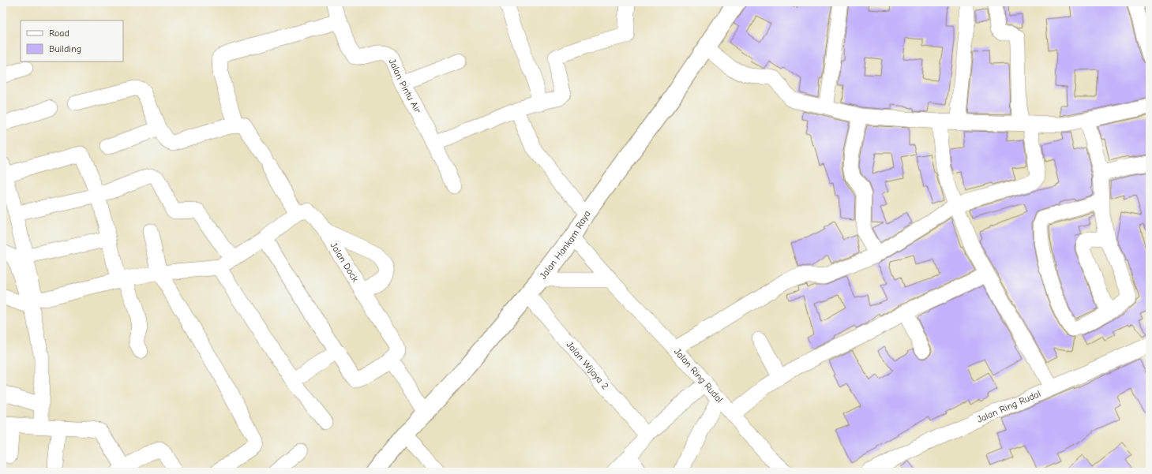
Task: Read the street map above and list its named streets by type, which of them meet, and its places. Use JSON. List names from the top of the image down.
{
  "streets": {
    "main road": ["Jalan Hankam Raya"],
    "street": [
      "Jalan Pintu Air",
      "Jalan Dock",
      "Jalan Wijaya 2",
      "Jalan Ring Rudal"
    ]
  },
  "crossings": [
    ["Jalan Hankam Raya", "Jalan Wijaya 2"],
    ["Jalan Hankam Raya", "Jalan Ring Rudal"]
  ],
  "legend": ["Road", "Building"]
}
